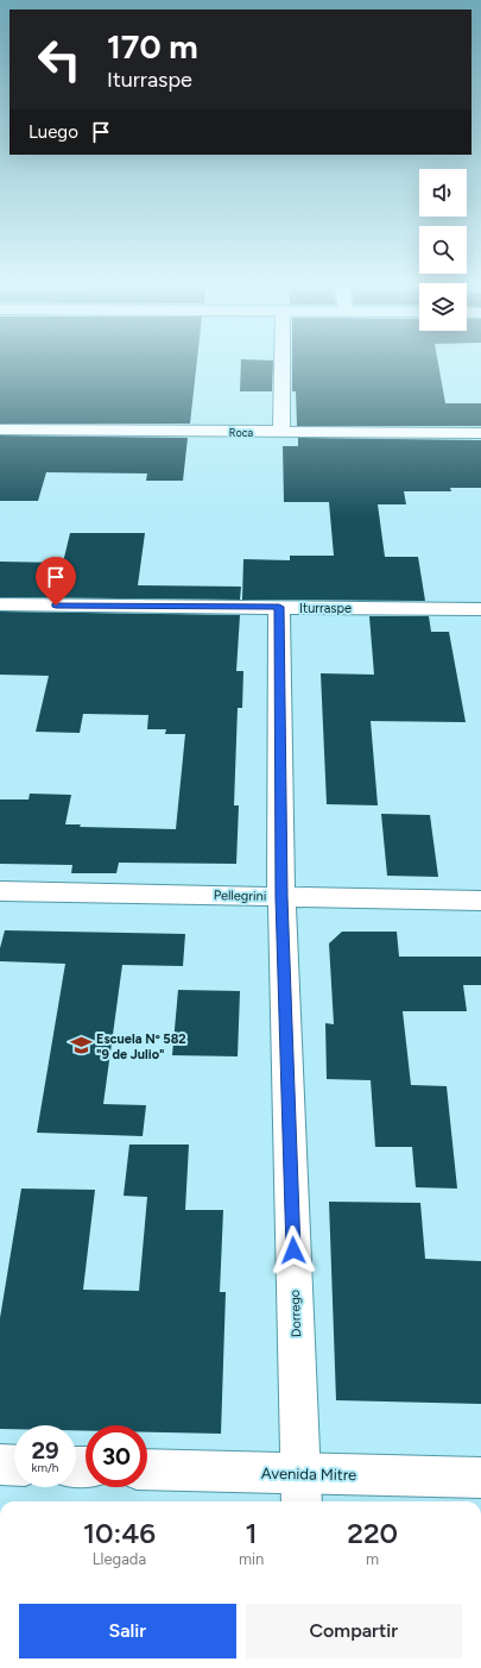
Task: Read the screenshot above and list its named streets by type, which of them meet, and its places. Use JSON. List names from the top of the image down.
{
  "streets": {
    "street": [
      "Roca",
      "Iturraspe",
      "Pellegrini",
      "Dorrego",
      "Avenida Mitre"
    ]
  },
  "crossings": [
    ["Iturraspe", "Dorrego"],
    ["Pellegrini", "Dorrego"],
    ["Dorrego", "Avenida Mitre"]
  ],
  "places": {
    "school or university": ["Escuela Nº 582 \"9 de Julio\""]
  },
  "page": {
    "turn": ["170 m", "Iturraspe"],
    "then": "Luego",
    "speed": "29 km/h",
    "limit": "30",
    "eta": [
      "10:46",
      "Llegada",
      "1",
      "min",
      "220",
      "m"
    ],
    "buttons": ["Salir", "Compartir"]
  }
}
